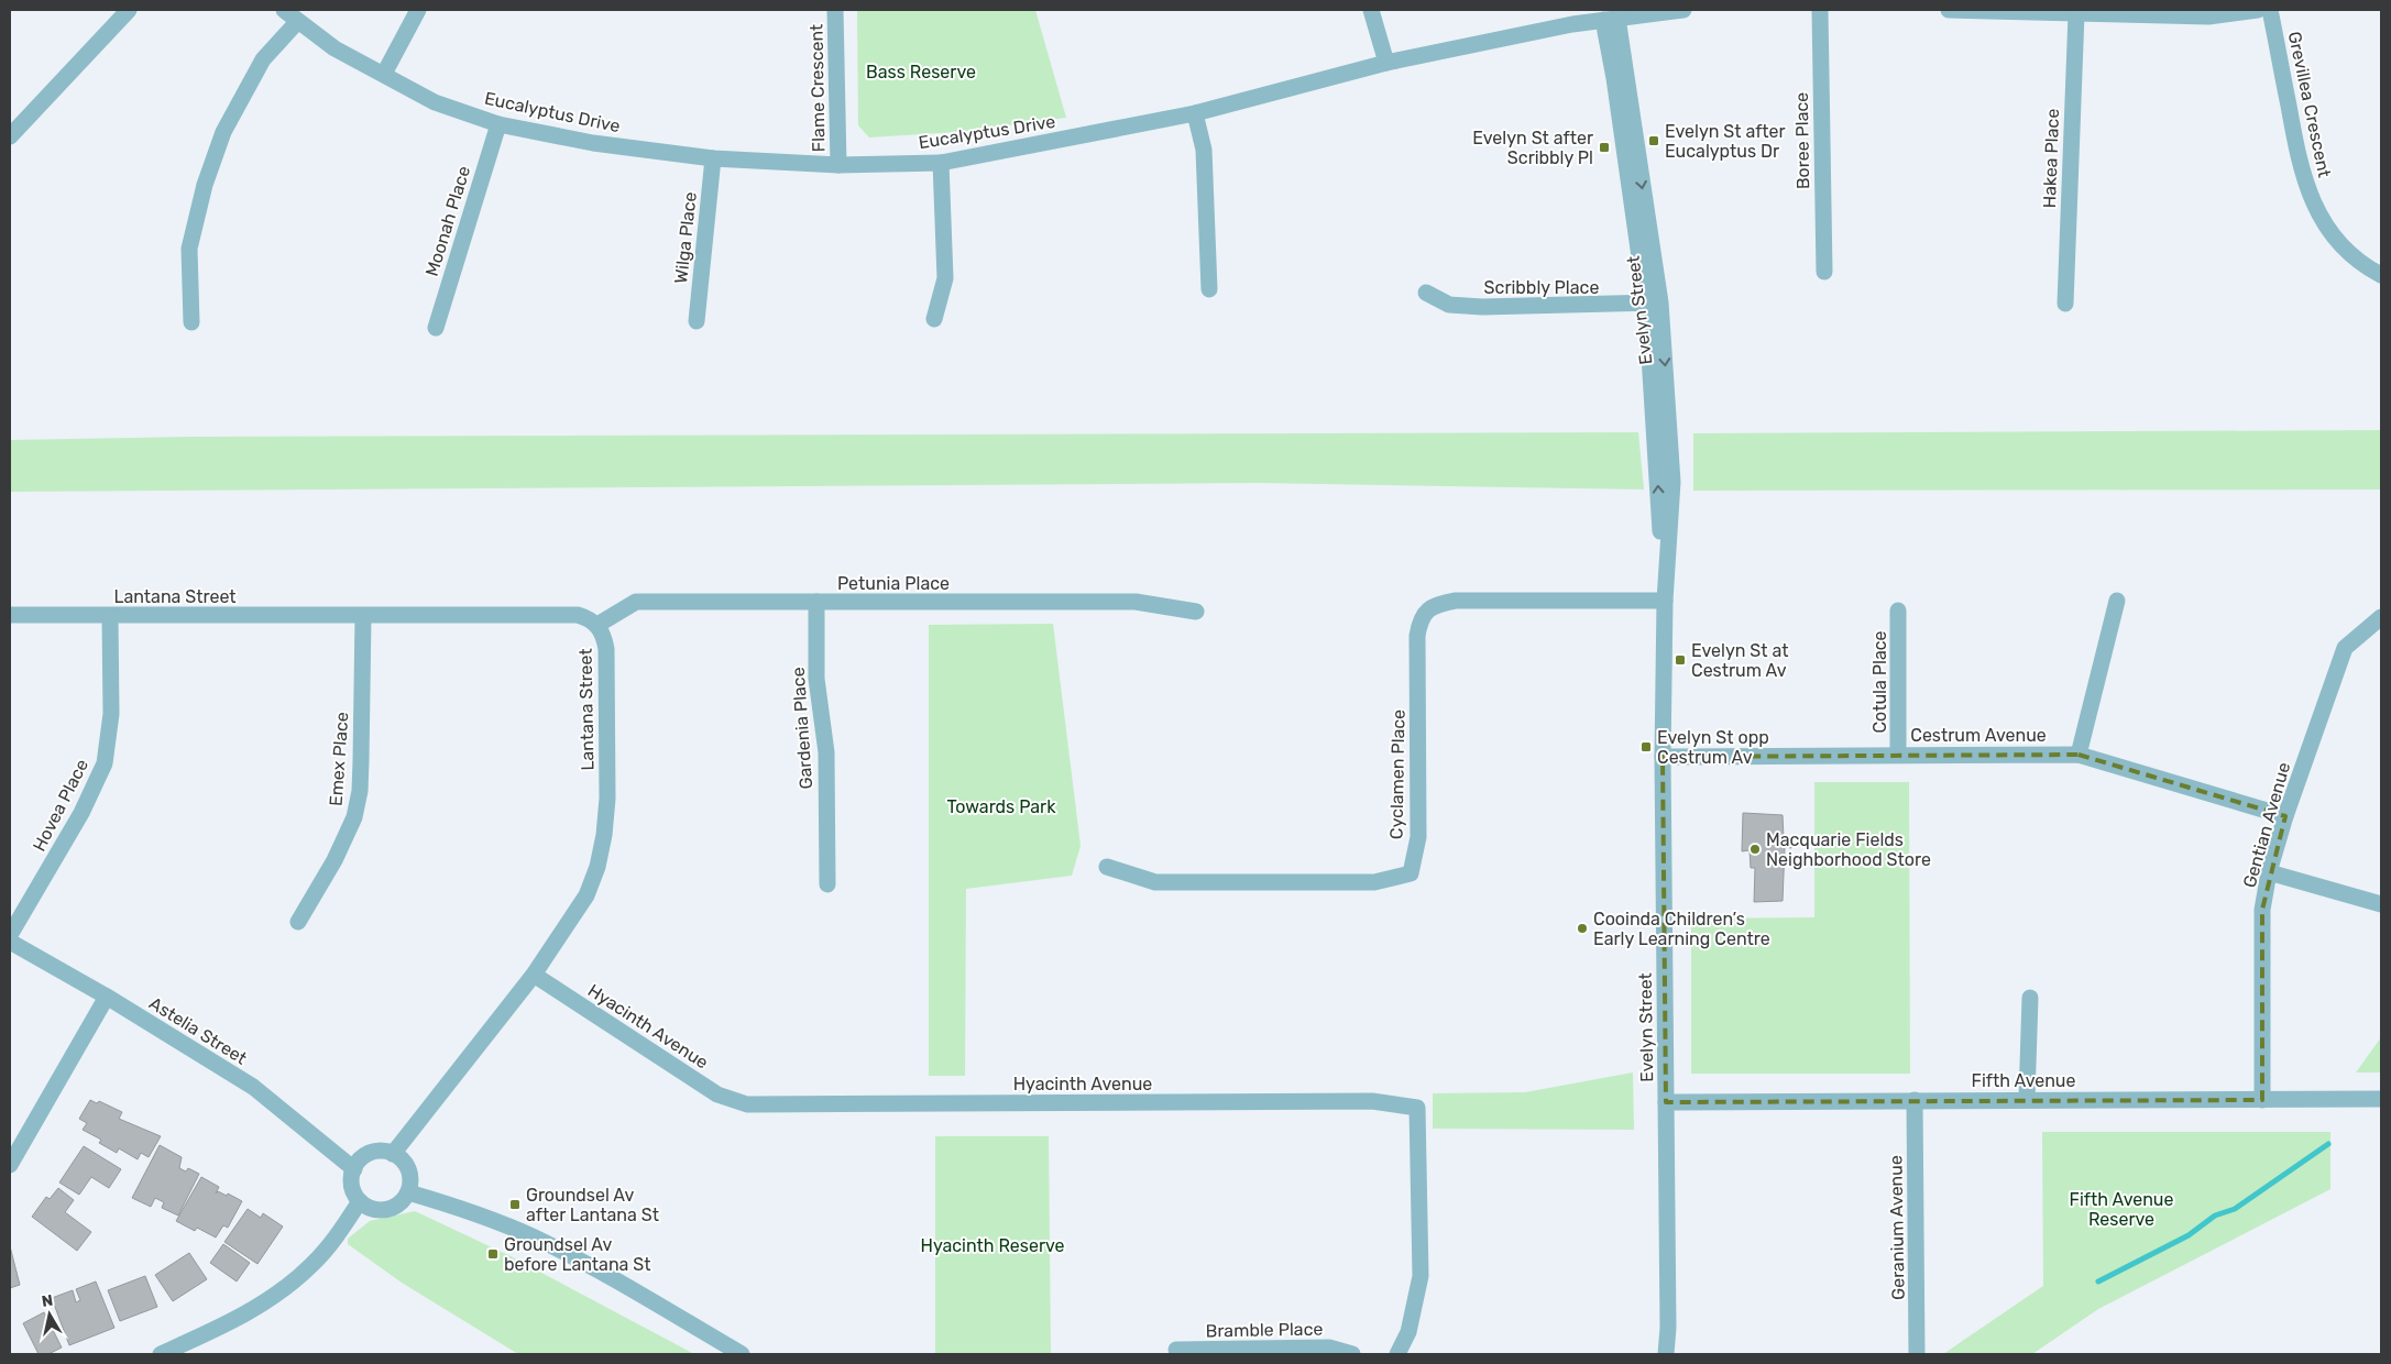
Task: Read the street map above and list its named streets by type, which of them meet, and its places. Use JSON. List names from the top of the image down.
{
  "streets": {
    "street": [
      "Flame Crescent",
      "Grevillea Crescent",
      "Eucalyptus Drive",
      "Boree Place",
      "Hakea Place",
      "Moonah Place",
      "Wilga Place",
      "Scribbly Place",
      "Evelyn Street",
      "Petunia Place",
      "Lantana Street",
      "Cotula Place",
      "Gardenia Place",
      "Cestrum Avenue",
      "Emex Place",
      "Cyclamen Place",
      "Hovea Place",
      "Gentian Avenue",
      "Hyacinth Avenue",
      "Astelia Street",
      "Fifth Avenue",
      "Geranium Avenue",
      "Bramble Place"
    ]
  },
  "crossings": [
    ["Flame Crescent", "Eucalyptus Drive"],
    ["Eucalyptus Drive", "Moonah Place"],
    ["Eucalyptus Drive", "Wilga Place"],
    ["Eucalyptus Drive", "Evelyn Street"],
    ["Scribbly Place", "Evelyn Street"],
    ["Evelyn Street", "Cestrum Avenue"],
    ["Evelyn Street", "Cyclamen Place"],
    ["Evelyn Street", "Fifth Avenue"],
    ["Petunia Place", "Lantana Street"],
    ["Petunia Place", "Gardenia Place"],
    ["Lantana Street", "Emex Place"],
    ["Lantana Street", "Hovea Place"],
    ["Lantana Street", "Hyacinth Avenue"],
    ["Lantana Street", "Astelia Street"],
    ["Cotula Place", "Cestrum Avenue"],
    ["Cestrum Avenue", "Gentian Avenue"],
    ["Gentian Avenue", "Fifth Avenue"],
    ["Fifth Avenue", "Geranium Avenue"]
  ],
  "parks": [
    "Bass Reserve",
    "Towards Park",
    "Fifth Avenue Reserve",
    "Hyacinth Reserve"
  ],
  "places": {
    "transit": [
      "Evelyn St after Eucalyptus Dr",
      "Evelyn St after Scribbly Pl",
      "Evelyn St at Cestrum Av",
      "Evelyn St opp Cestrum Av",
      "Groundsel Av after Lantana St",
      "Groundsel Av before Lantana St"
    ],
    "other": ["Macquarie Fields Neighborhood Store", "Cooinda Children’s Early Learning Centre"]
  },
  "north": "top"
}
